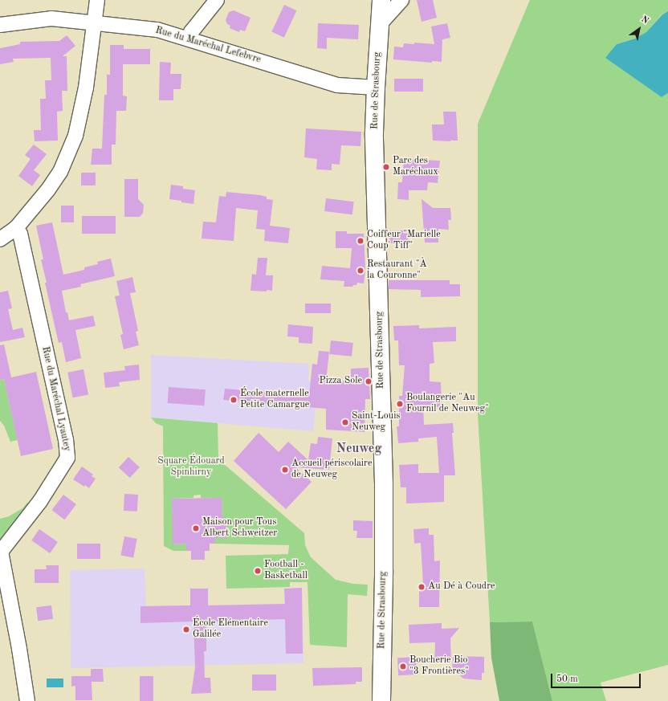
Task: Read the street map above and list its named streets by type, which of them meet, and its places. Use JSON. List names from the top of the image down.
{
  "streets": {
    "main road": ["Rue de Strasbourg"],
    "street": ["Rue du Maréchal Lefebvre", "Rue du Maréchal Lyautey"]
  },
  "crossings": [
    ["Rue du Maréchal Lefebvre", "Rue de Strasbourg"]
  ],
  "districts": ["Neuweg"],
  "parks": ["Square Édouard Spinhirny"],
  "places": [
    "Parc des Maréchaux",
    "Coiffeur \"Marielle Coup' Tiff\"",
    "Restaurant \"À la Couronne\"",
    "Pizza Sole",
    "École maternelle Petite Camargue",
    "Boulangerie \"Au Fournil de Neuweg\"",
    "Saint-Louis Neuweg",
    "Accueil périscolaire de Neuweg",
    "Maison pour Tous Albert Schweitzer",
    "Football - Basketball",
    "Au Dé à Coudre",
    "École Elémentaire Galilée",
    "Boucherie Bio \"3 Frontières\""
  ],
  "scale_bar": "50 m",
  "north": "top right"
}
